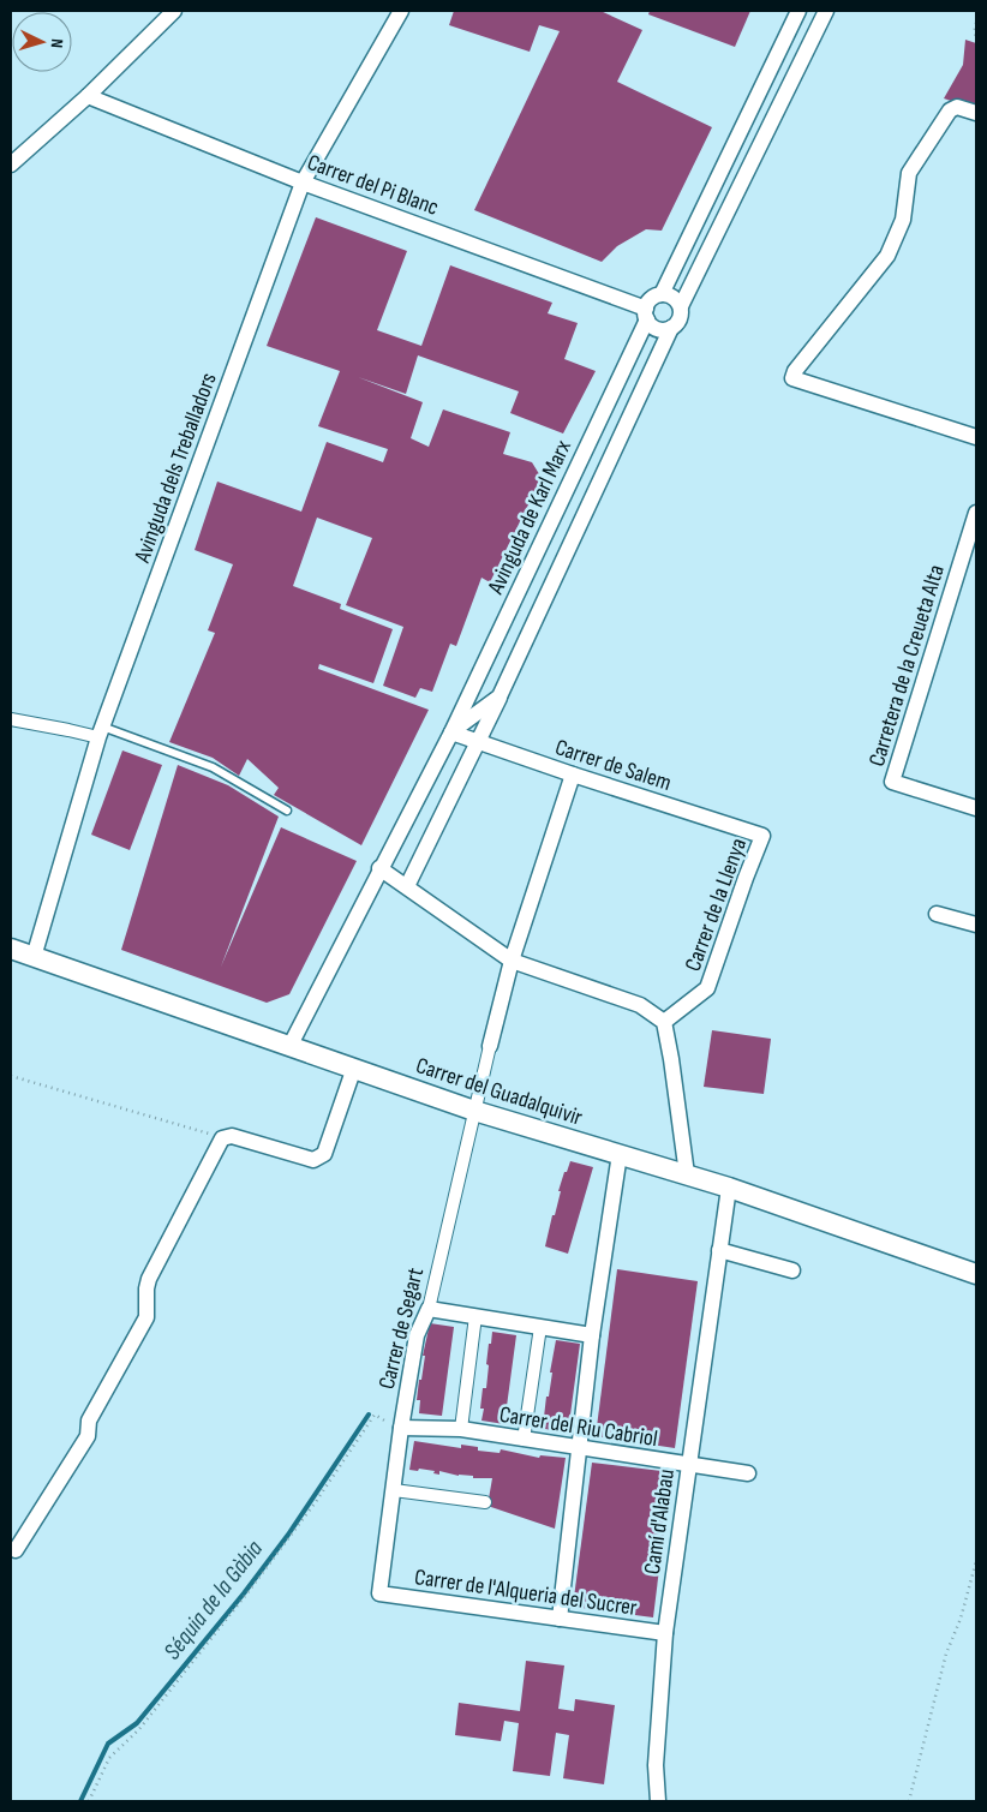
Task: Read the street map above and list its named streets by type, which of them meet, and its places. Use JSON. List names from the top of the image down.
{
  "streets": {
    "street": [
      "Carrer del Pi Blanc",
      "Avinguda dels Treballadors",
      "Avinguda de Karl Marx",
      "Carretera de la Creueta Alta",
      "Carrer de Salem",
      "Carrer de la Llenya",
      "Carrer del Guadalquivir",
      "Carrer de Segart",
      "Carrer del Riu Cabriol",
      "Camí d'Alabau",
      "Carrer de l'Alqueria del Sucrer"
    ]
  },
  "crossings": [
    ["Carrer del Pi Blanc", "Avinguda dels Treballadors"],
    ["Carrer del Pi Blanc", "Avinguda de Karl Marx"],
    ["Avinguda dels Treballadors", "Carrer del Guadalquivir"],
    ["Avinguda de Karl Marx", "Carrer de Salem"],
    ["Avinguda de Karl Marx", "Carrer del Guadalquivir"],
    ["Carrer de Salem", "Carrer de la Llenya"],
    ["Carrer del Guadalquivir", "Carrer de Segart"],
    ["Carrer del Guadalquivir", "Camí d'Alabau"],
    ["Carrer de Segart", "Carrer del Riu Cabriol"],
    ["Carrer de Segart", "Carrer de l'Alqueria del Sucrer"],
    ["Carrer del Riu Cabriol", "Camí d'Alabau"],
    ["Camí d'Alabau", "Carrer de l'Alqueria del Sucrer"]
  ],
  "water": ["Séquia de la Gàbia"],
  "north": "right"
}
